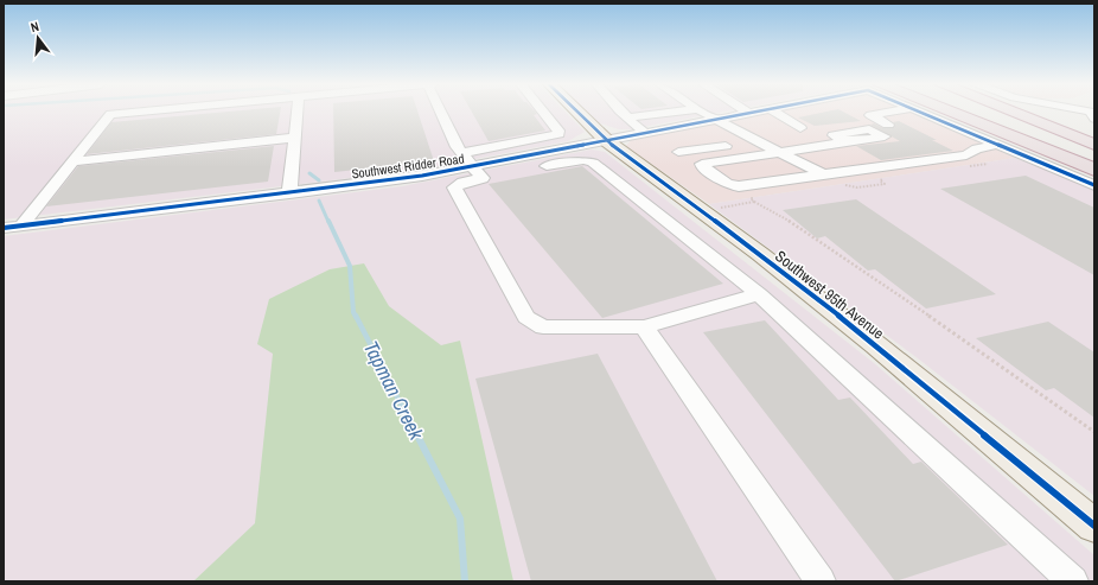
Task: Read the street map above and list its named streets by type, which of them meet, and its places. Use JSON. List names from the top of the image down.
{
  "streets": {
    "main road": ["Southwest 95th Avenue"],
    "street": ["Southwest Ridder Road"]
  },
  "crossings": [
    ["Southwest Ridder Road", "Southwest 95th Avenue"]
  ],
  "water": ["Tapman Creek"],
  "north": "top"
}
